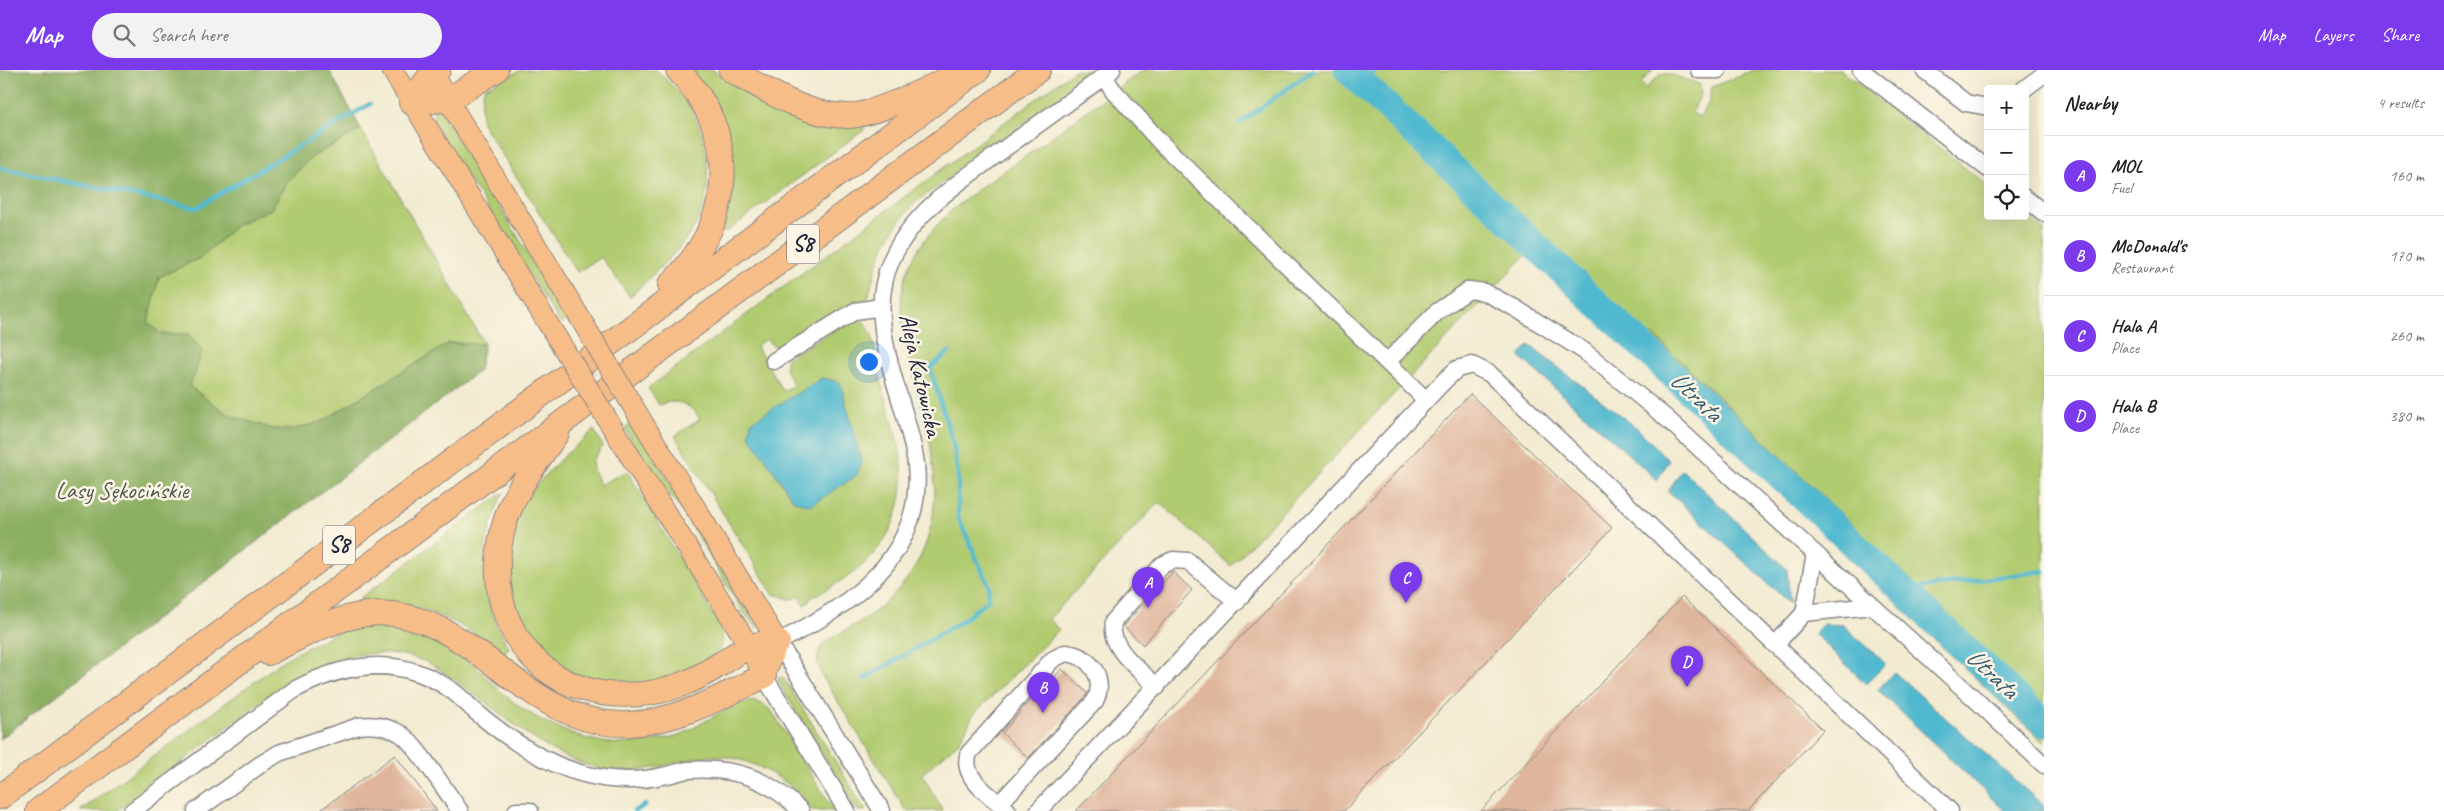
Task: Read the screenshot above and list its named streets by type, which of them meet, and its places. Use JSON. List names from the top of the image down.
{
  "streets": {
    "highway": ["S8"],
    "street": ["Aleja Katowicka"]
  },
  "water": ["Utrata"],
  "parks": ["Lasy Sękocińskie"],
  "page": {
    "header": "Map",
    "search": "Search here",
    "nav": ["Map", "Layers", "Share"],
    "heading": ["Nearby", "4 results"],
    "map_buttons": ["+", "−"],
    "list": [
      {
        "mark": "A",
        "name": "MOL",
        "note": "Fuel",
        "value": "160 m"
      },
      {
        "mark": "B",
        "name": "McDonald's",
        "note": "Restaurant",
        "value": "170 m"
      },
      {
        "mark": "C",
        "name": "Hala A",
        "note": "Place",
        "value": "260 m"
      },
      {
        "mark": "D",
        "name": "Hala B",
        "note": "Place",
        "value": "380 m"
      }
    ],
    "pins": [
      "C",
      "A",
      "D",
      "B"
    ]
  }
}
